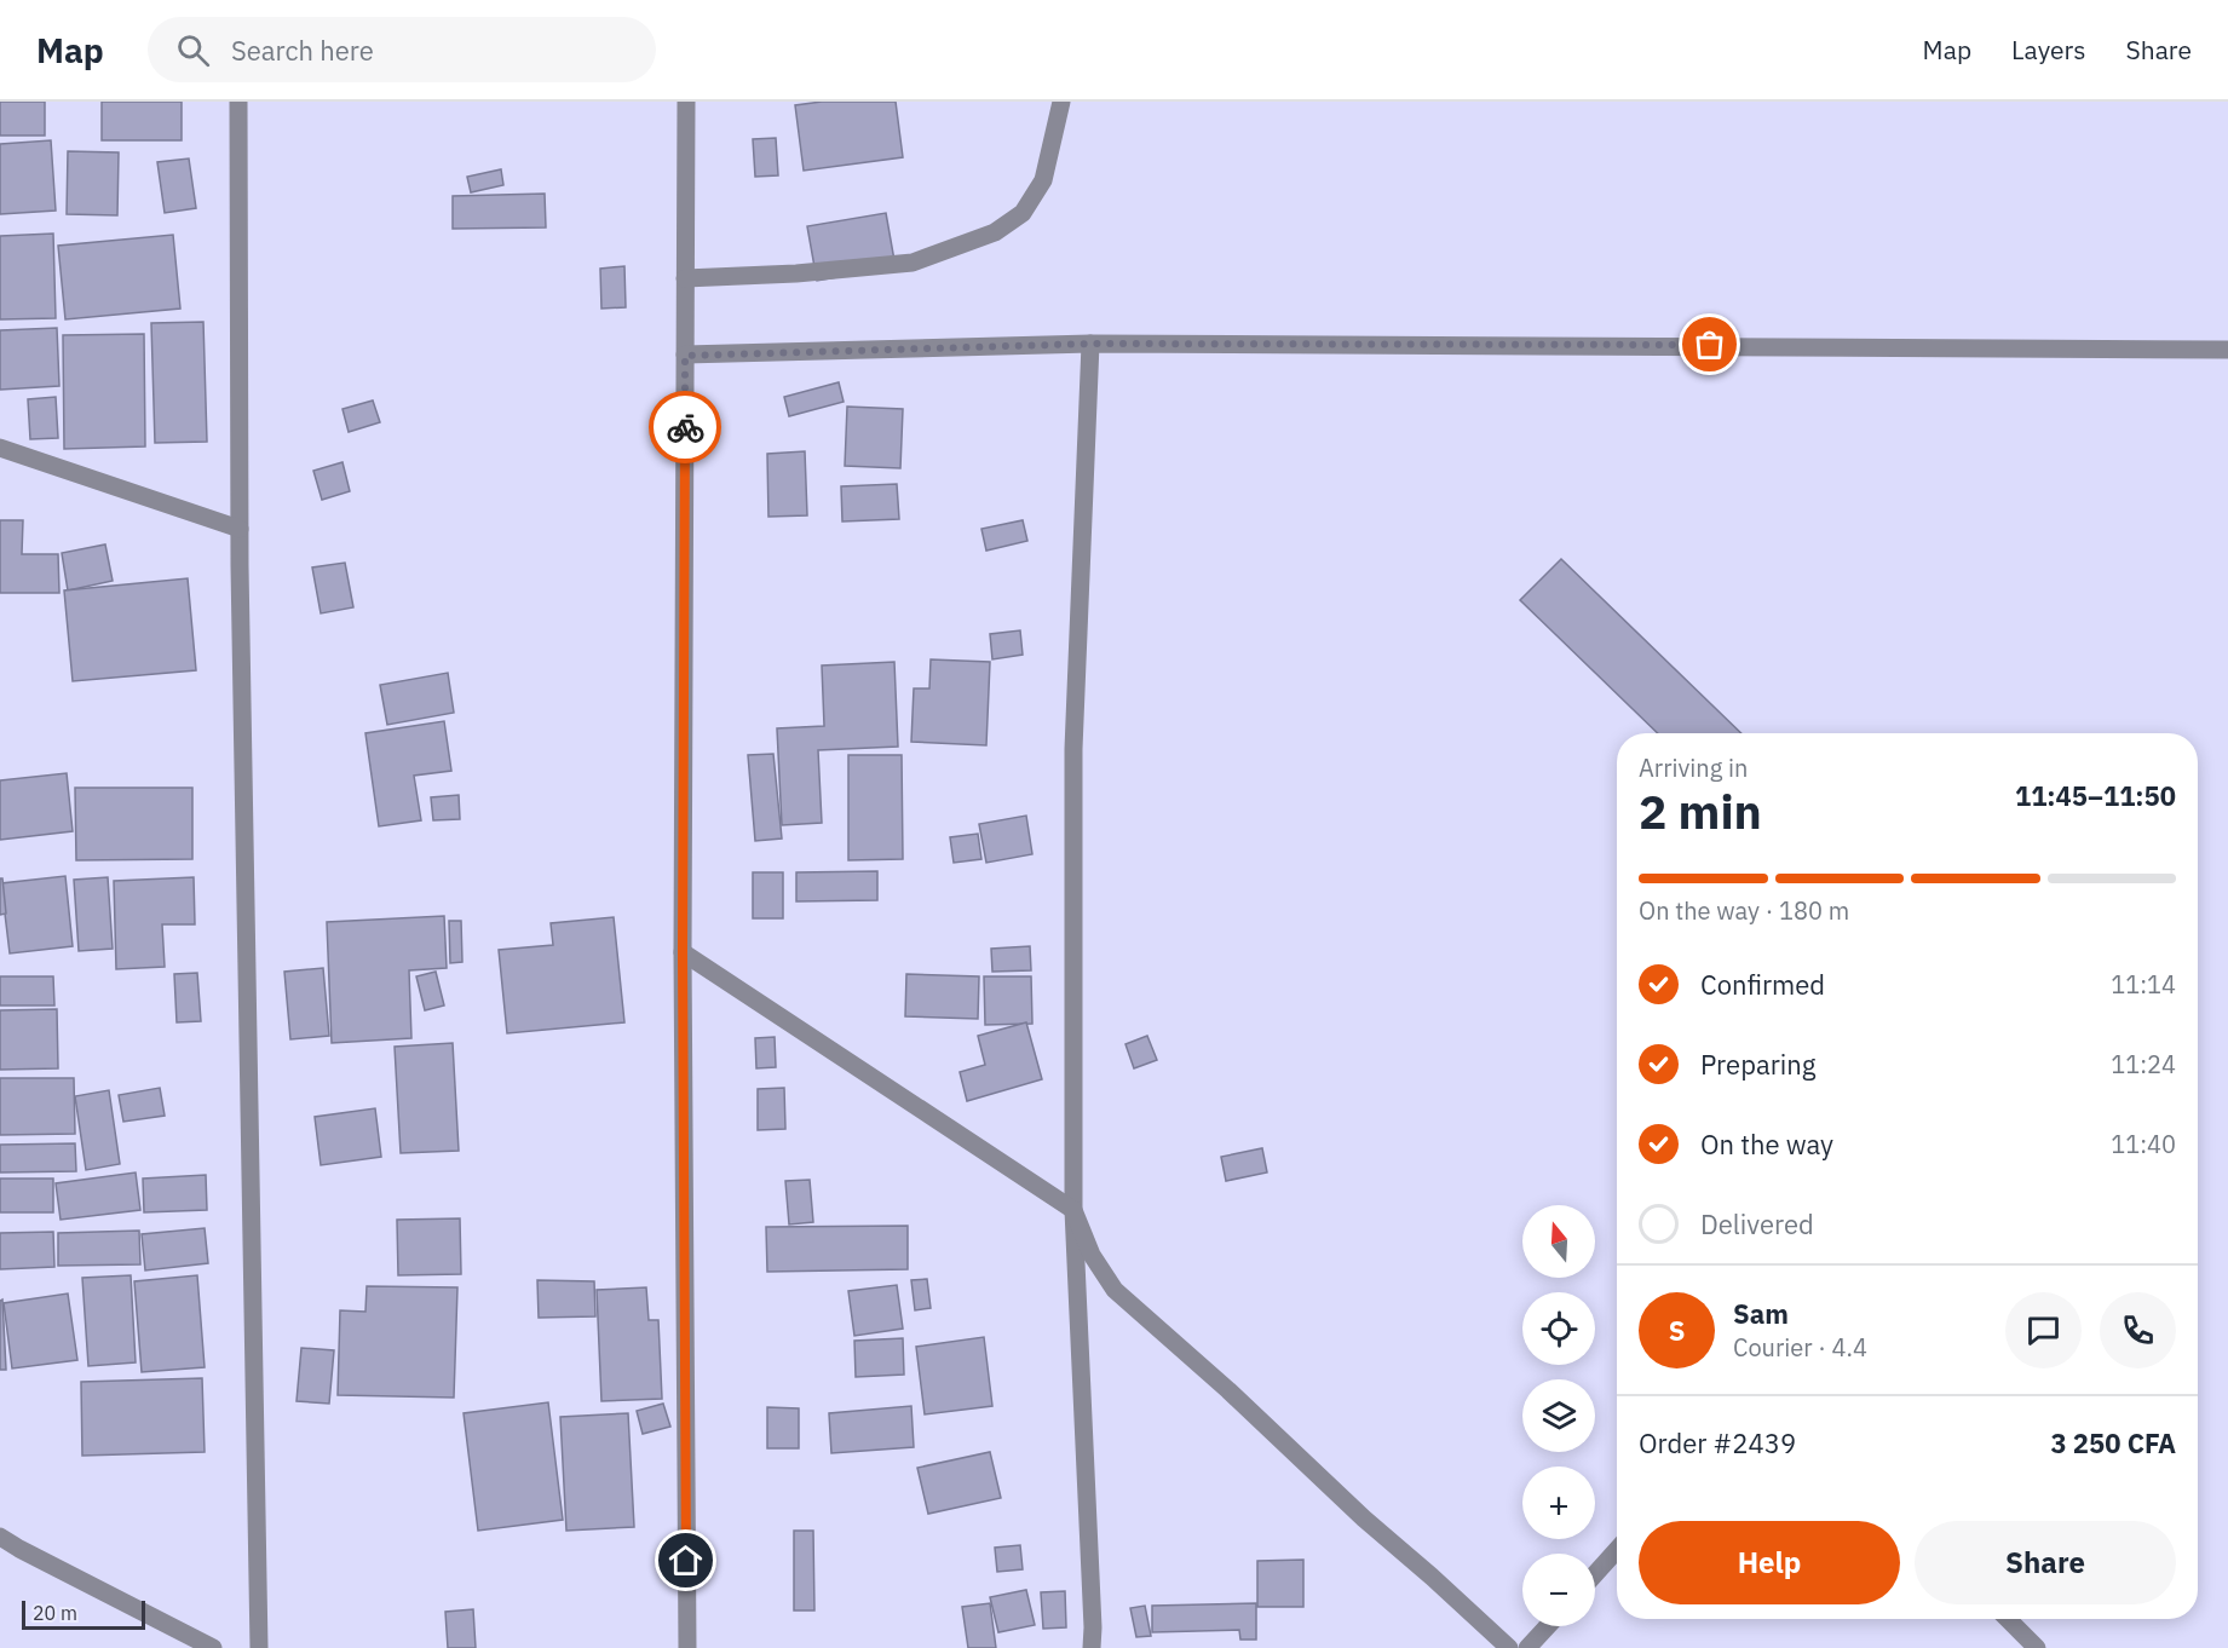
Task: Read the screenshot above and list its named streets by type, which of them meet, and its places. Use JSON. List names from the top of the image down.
{
  "scale_bar": "20 m",
  "north": "top",
  "page": {
    "header": "Map",
    "search": "Search here",
    "nav": ["Map", "Layers", "Share"],
    "heading": ["2 min", "Arriving in", "11:45–11:50"],
    "panel": [
      "Sam",
      "Courier · 4.4",
      "Order #2439",
      "3 250 CFA"
    ],
    "bar": "On the way · 180 m",
    "list": [
      ["Confirmed", "11:14"],
      ["Preparing", "11:24"],
      ["On the way", "11:40"],
      "Delivered"
    ],
    "map_buttons": ["+", "−"],
    "round": "S",
    "buttons": ["Help", "Share"],
    "scale": "20 m"
  }
}
